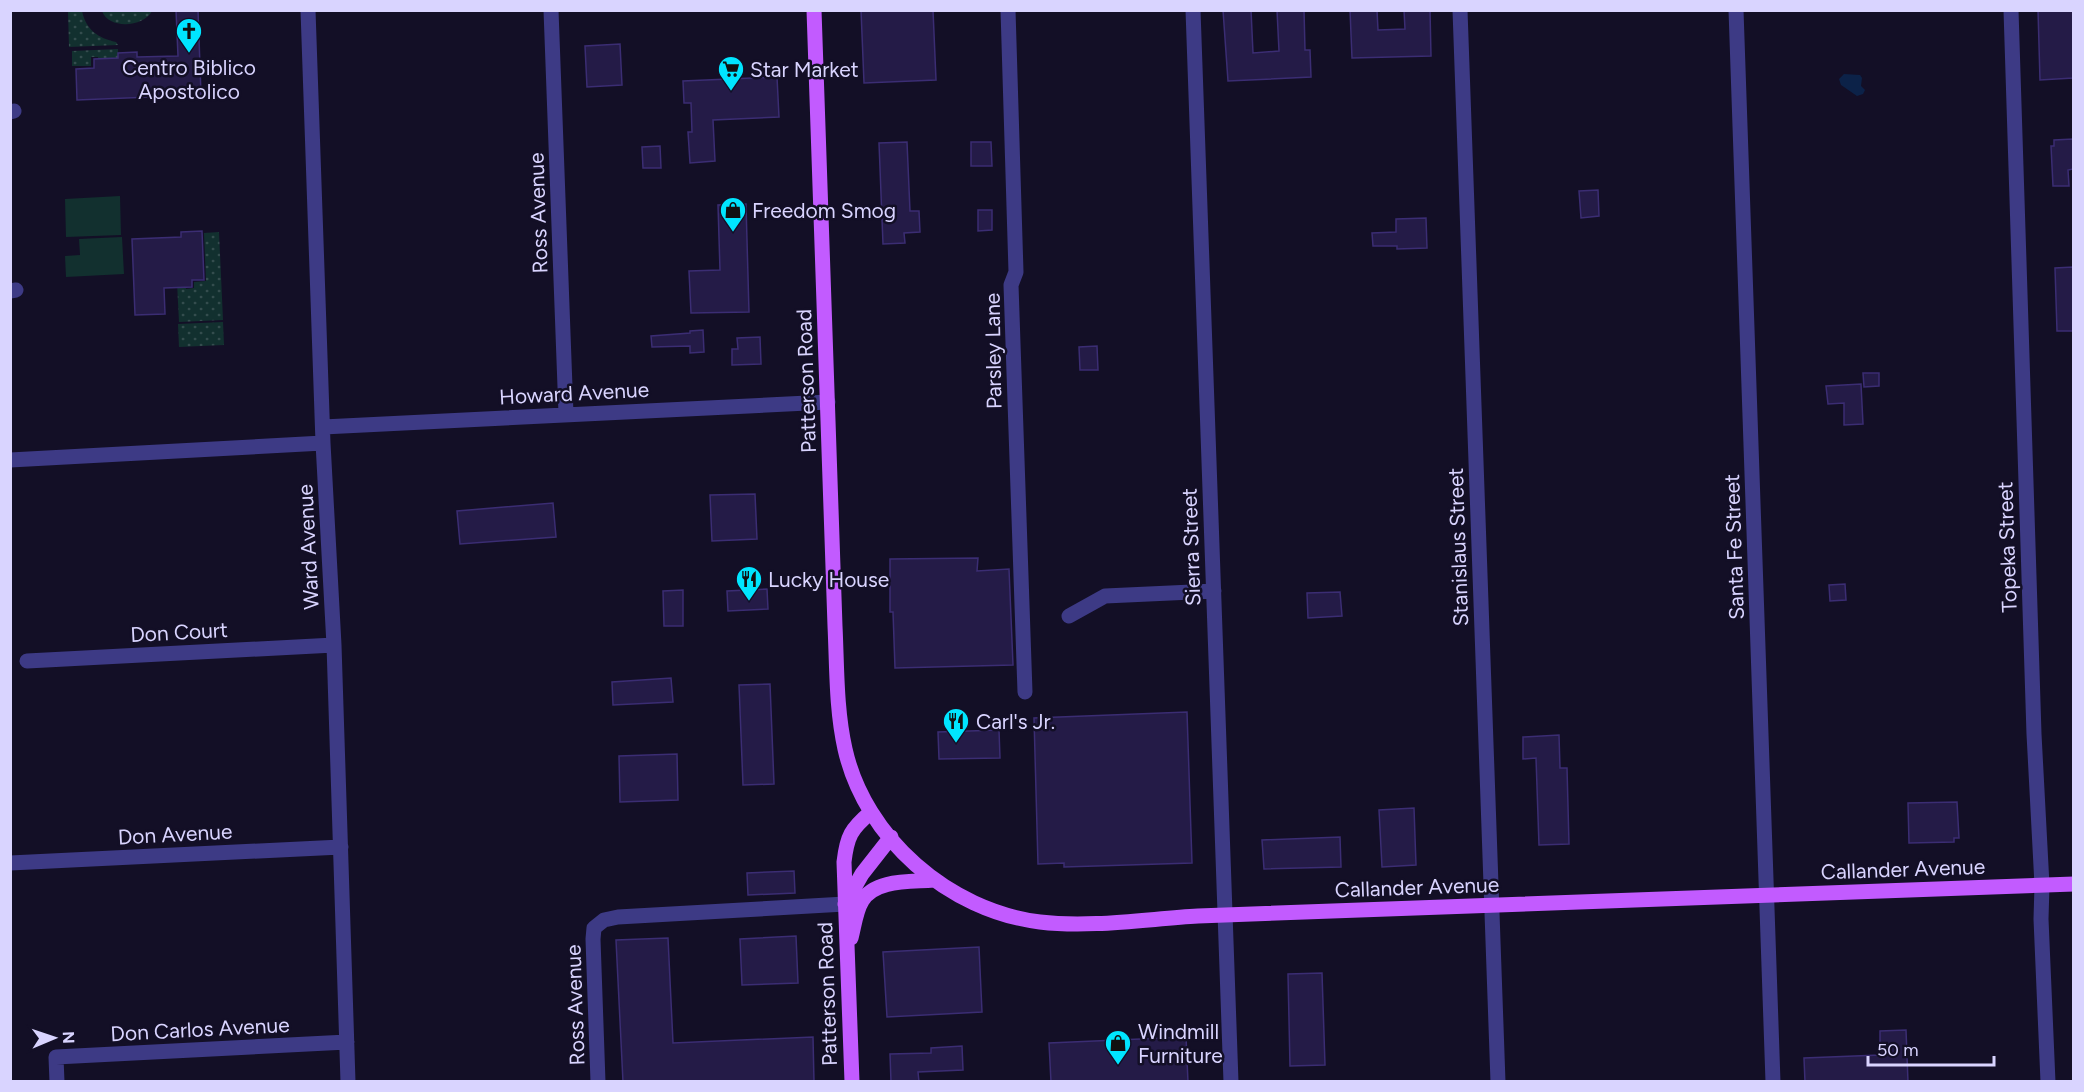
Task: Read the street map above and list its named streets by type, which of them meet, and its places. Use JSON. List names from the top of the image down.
{
  "streets": {
    "main road": ["Patterson Road", "Callander Avenue"],
    "street": [
      "Ross Avenue",
      "Parsley Lane",
      "Howard Avenue",
      "Ward Avenue",
      "Sierra Street",
      "Stanislaus Street",
      "Santa Fe Street",
      "Topeka Street",
      "Don Court",
      "Don Avenue",
      "Don Carlos Avenue"
    ]
  },
  "crossings": [
    ["Ross Avenue", "Patterson Road"],
    ["Ross Avenue", "Howard Avenue"],
    ["Patterson Road", "Howard Avenue"],
    ["Patterson Road", "Callander Avenue"],
    ["Howard Avenue", "Ward Avenue"],
    ["Ward Avenue", "Don Court"],
    ["Ward Avenue", "Don Avenue"],
    ["Ward Avenue", "Don Carlos Avenue"],
    ["Sierra Street", "Callander Avenue"],
    ["Stanislaus Street", "Callander Avenue"],
    ["Santa Fe Street", "Callander Avenue"],
    ["Topeka Street", "Callander Avenue"]
  ],
  "places": {
    "church": ["Centro Biblico Apostolico"],
    "supermarket": ["Star Market"],
    "shop": ["Freedom Smog", "Windmill Furniture"],
    "restaurant": ["Lucky House", "Carl's Jr."]
  },
  "scale_bar": "50 m",
  "north": "right"
}
